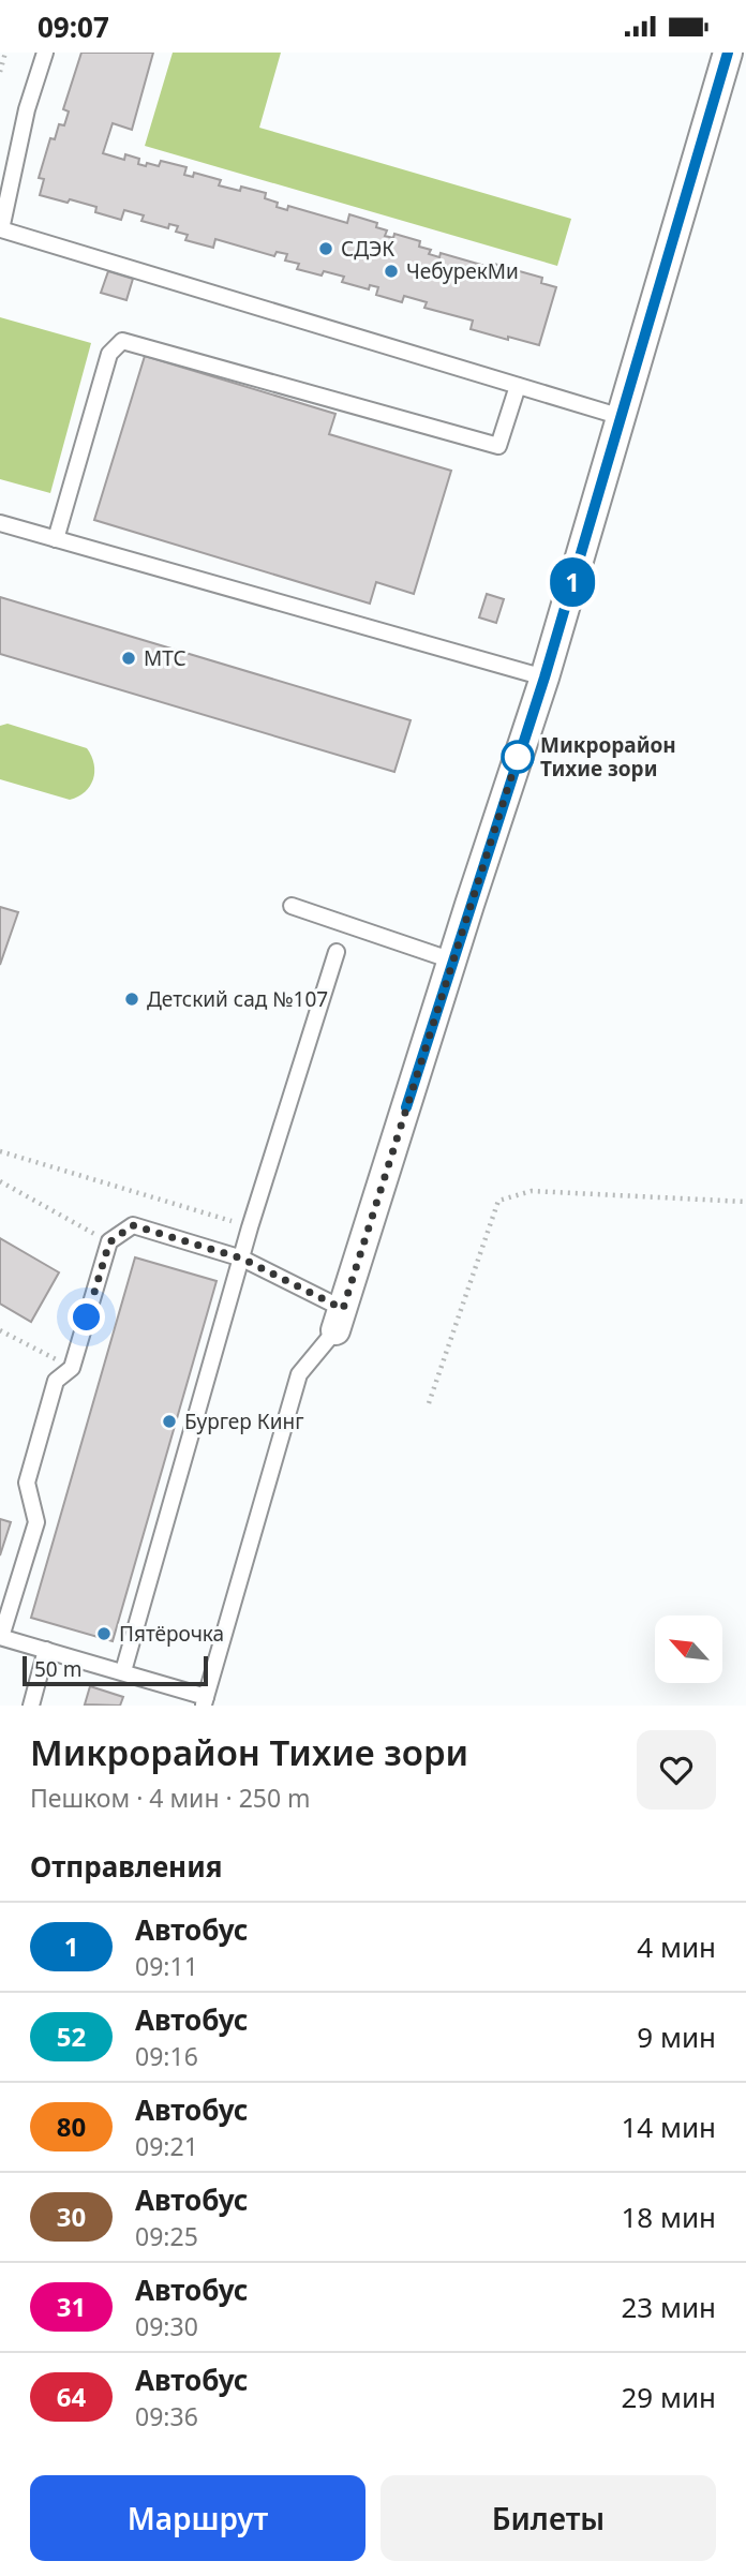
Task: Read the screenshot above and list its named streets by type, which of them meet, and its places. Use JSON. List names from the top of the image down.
{
  "places": [
    "СДЭК",
    "ЧебурекМи",
    "МТС",
    "Микрорайон Тихие зори",
    "Детский сад №107",
    "Бургер Кинг",
    "Пятёрочка"
  ],
  "lines": ["bus line 1"],
  "scale_bar": "50 m",
  "north": "top left",
  "page": {
    "status": "09:07",
    "on_map": "1",
    "scale": "50 m",
    "heading": [
      ["Микрорайон Тихие зори", "Пешком · 4 мин · 250 m"],
      "Отправления"
    ],
    "list": [
      {
        "mark": "1",
        "name": "Автобус",
        "note": "09:11",
        "value": "4 мин"
      },
      {
        "mark": "52",
        "name": "Автобус",
        "note": "09:16",
        "value": "9 мин"
      },
      {
        "mark": "80",
        "name": "Автобус",
        "note": "09:21",
        "value": "14 мин"
      },
      {
        "mark": "30",
        "name": "Автобус",
        "note": "09:25",
        "value": "18 мин"
      },
      {
        "mark": "31",
        "name": "Автобус",
        "note": "09:30",
        "value": "23 мин"
      },
      {
        "mark": "64",
        "name": "Автобус",
        "note": "09:36",
        "value": "29 мин"
      }
    ],
    "buttons": ["Маршрут", "Билеты"]
  }
}
